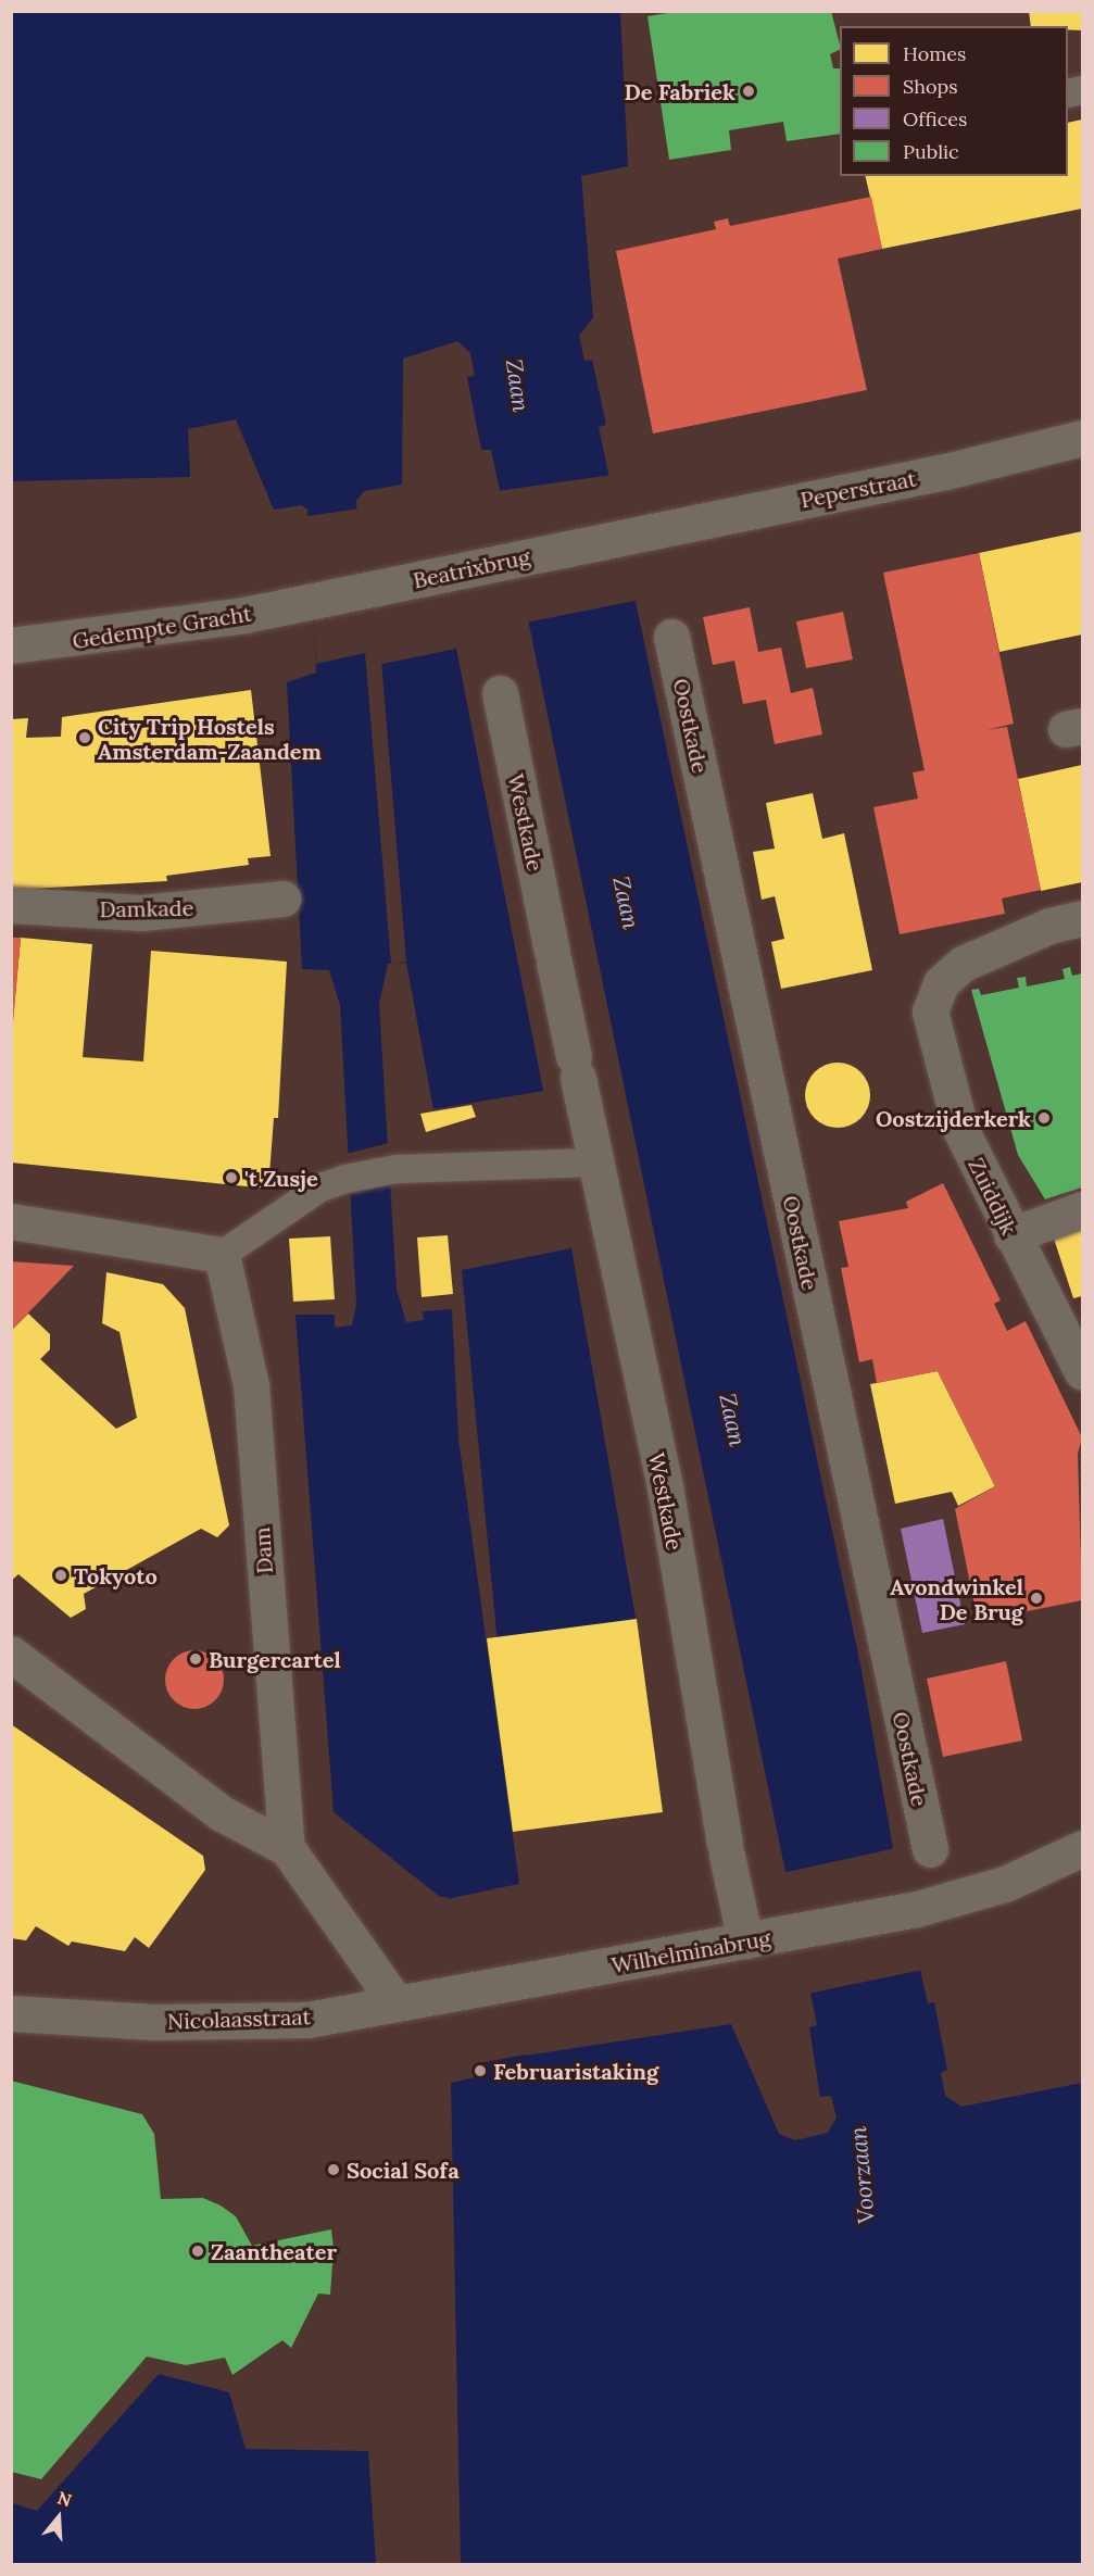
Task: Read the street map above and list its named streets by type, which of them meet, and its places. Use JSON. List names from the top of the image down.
{
  "streets": {
    "street": [
      "Peperstraat",
      "Beatrixbrug",
      "Gedempte Gracht",
      "Oostkade",
      "Westkade",
      "Damkade",
      "Zuiddijk",
      "Dam",
      "Wilhelminabrug",
      "Nicolaasstraat"
    ]
  },
  "crossings": [
    ["Peperstraat", "Beatrixbrug"],
    ["Beatrixbrug", "Gedempte Gracht"],
    ["Westkade", "Wilhelminabrug"],
    ["Wilhelminabrug", "Nicolaasstraat"]
  ],
  "water": ["Zaan", "Voorzaan"],
  "places": [
    "De Fabriek",
    "City Trip Hostels Amsterdam-Zaandem",
    "Oostzijderkerk",
    "'t Zusje",
    "Tokyoto",
    "Avondwinkel De Brug",
    "Burgercartel",
    "Februaristaking",
    "Social Sofa",
    "Zaantheater"
  ],
  "legend": [
    "Homes",
    "Shops",
    "Offices",
    "Public"
  ],
  "north": "top"
}
